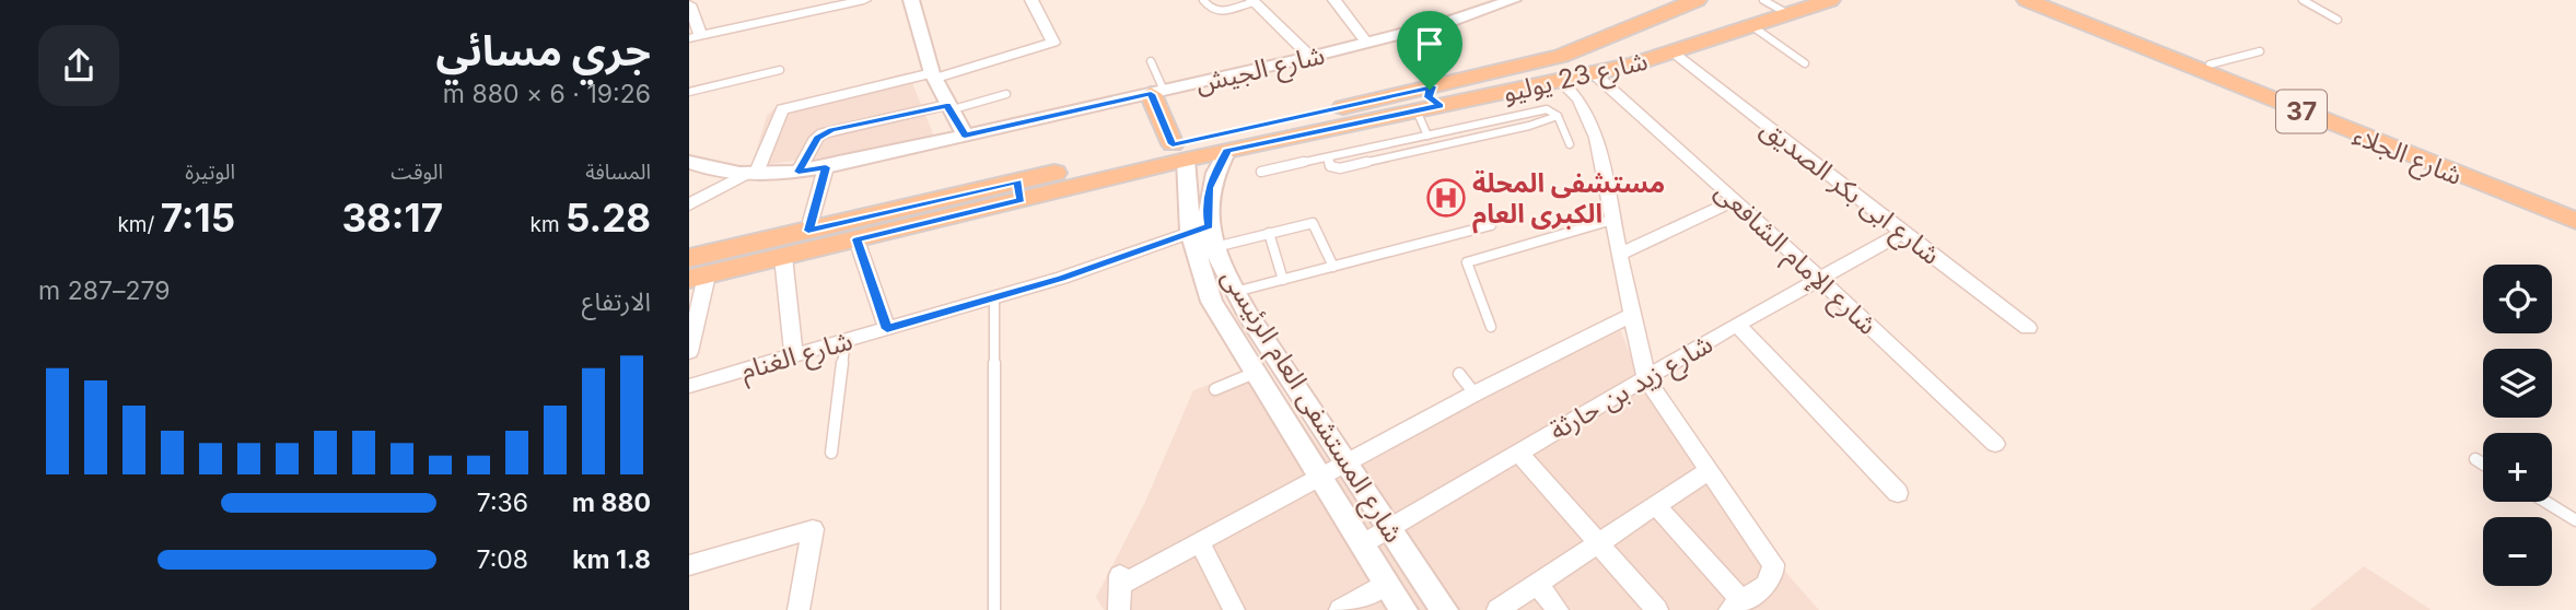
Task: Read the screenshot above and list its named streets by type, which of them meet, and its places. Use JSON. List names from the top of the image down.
{
  "streets": {
    "main road": ["شارع 23 يوليو", "37", "شارع الجلاء"],
    "street": [
      "شارع الجيش",
      "شارع ابى بكر الصديق",
      "شارع الإمام الشافعى",
      "شارع الغنام",
      "شارع زيد بن حارثة",
      "شارع المستشفى العام الرئيسى"
    ]
  },
  "crossings": [
    ["شارع 23 يوليو", "شارع ابى بكر الصديق"],
    ["شارع 23 يوليو", "شارع الإمام الشافعى"],
    ["شارع 23 يوليو", "شارع المستشفى العام الرئيسى"],
    ["شارع ابى بكر الصديق", "شارع زيد بن حارثة"],
    ["شارع الإمام الشافعى", "شارع زيد بن حارثة"],
    ["شارع الغنام", "شارع المستشفى العام الرئيسى"],
    ["شارع زيد بن حارثة", "شارع المستشفى العام الرئيسى"]
  ],
  "places": {
    "hospital": ["مستشفى المحلة الكبرى العام"]
  },
  "page": {
    "heading": ["جري مسائي", "19:26 · 6 × 880 m"],
    "stats": [
      ["المسافة", "5.28 km"],
      ["الوقت", "38:17"],
      ["الوتيرة", "7:15 /km"]
    ],
    "chart": ["الارتفاع", "279–287 m"],
    "map_buttons": ["+", "−"],
    "list": [
      {
        "name": "880 m",
        "note": "7:36"
      },
      {
        "name": "1.8 km",
        "note": "7:08"
      }
    ]
  }
}
